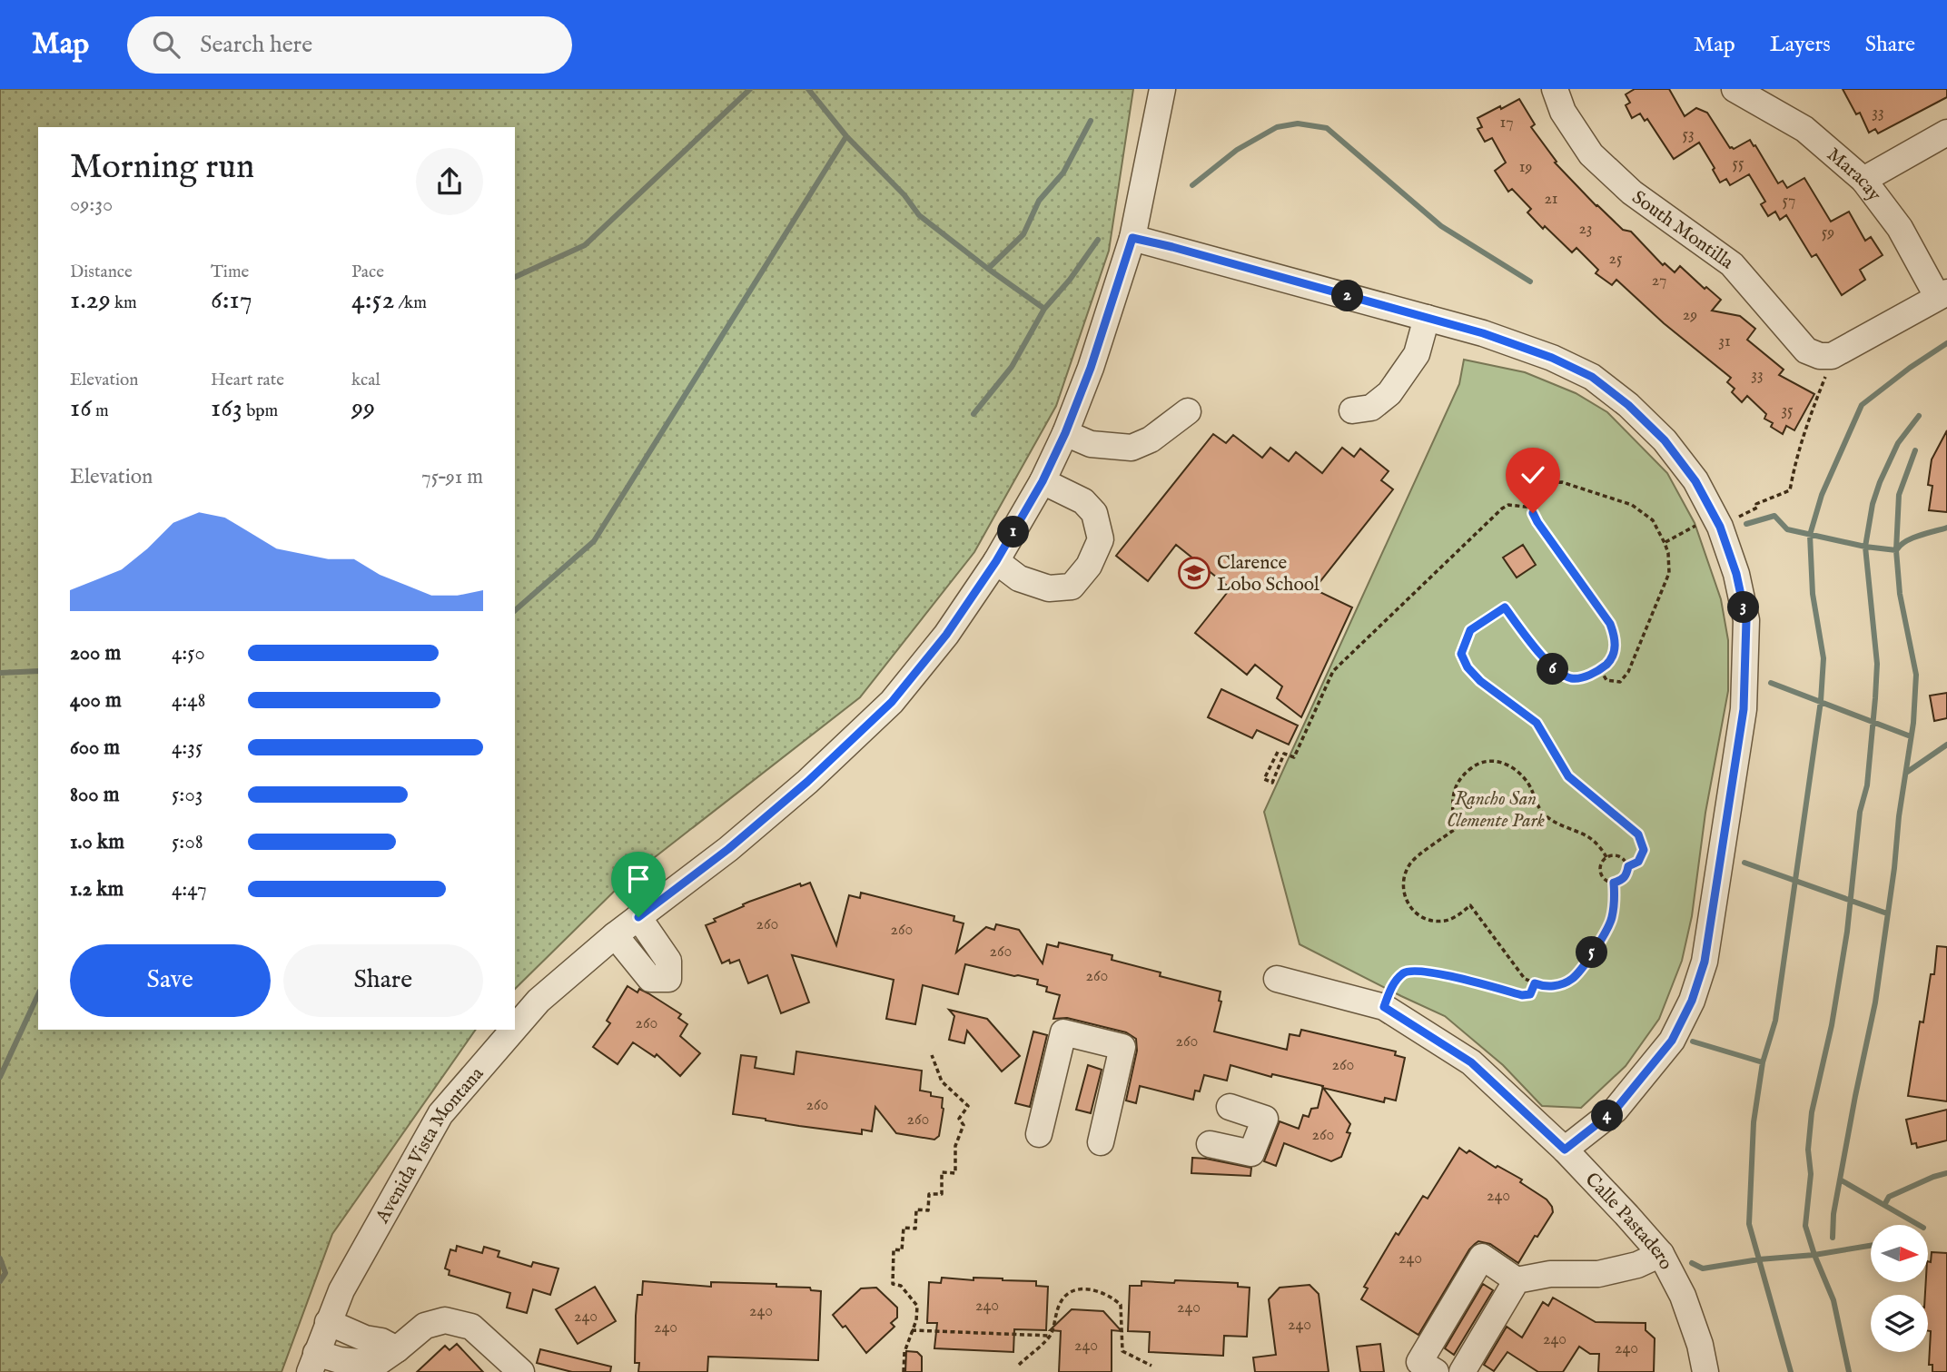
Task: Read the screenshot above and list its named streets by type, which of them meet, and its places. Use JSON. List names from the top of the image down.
{
  "streets": {
    "street": [
      "Maracay",
      "South Montilla",
      "Avenida Vista Montana",
      "Calle Pastadero"
    ]
  },
  "parks": ["Rancho San Clemente Park"],
  "places": {
    "school or university": ["Clarence Lobo School"]
  },
  "house_numbers": [
    "33",
    "17",
    "53",
    "55",
    "19",
    "21",
    "57",
    "23",
    "59",
    "25",
    "27",
    "29",
    "31",
    "33",
    "35",
    "260",
    "260",
    "260",
    "260",
    "260",
    "260",
    "260",
    "260",
    "260",
    "260",
    "240",
    "240",
    "240",
    "240",
    "240",
    "240",
    "240",
    "240",
    "240",
    "240",
    "240"
  ],
  "north": "right",
  "page": {
    "header": "Map",
    "search": "Search here",
    "nav": ["Map", "Layers", "Share"],
    "heading": ["Morning run", "09:30"],
    "stats": [
      ["Distance", "1.29 km"],
      ["Time", "6:17"],
      ["Pace", "4:52 /km"],
      ["Elevation", "16 m"],
      ["Heart rate", "163 bpm"],
      ["kcal", "99"]
    ],
    "pins": [
      "2",
      "1",
      "3",
      "6",
      "5",
      "4"
    ],
    "chart": ["Elevation", "75–91 m"],
    "list": [
      {
        "name": "200 m",
        "note": "4:50"
      },
      {
        "name": "400 m",
        "note": "4:48"
      },
      {
        "name": "600 m",
        "note": "4:35"
      },
      {
        "name": "800 m",
        "note": "5:03"
      },
      {
        "name": "1.0 km",
        "note": "5:08"
      },
      {
        "name": "1.2 km",
        "note": "4:47"
      }
    ],
    "buttons": ["Save", "Share"]
  }
}
